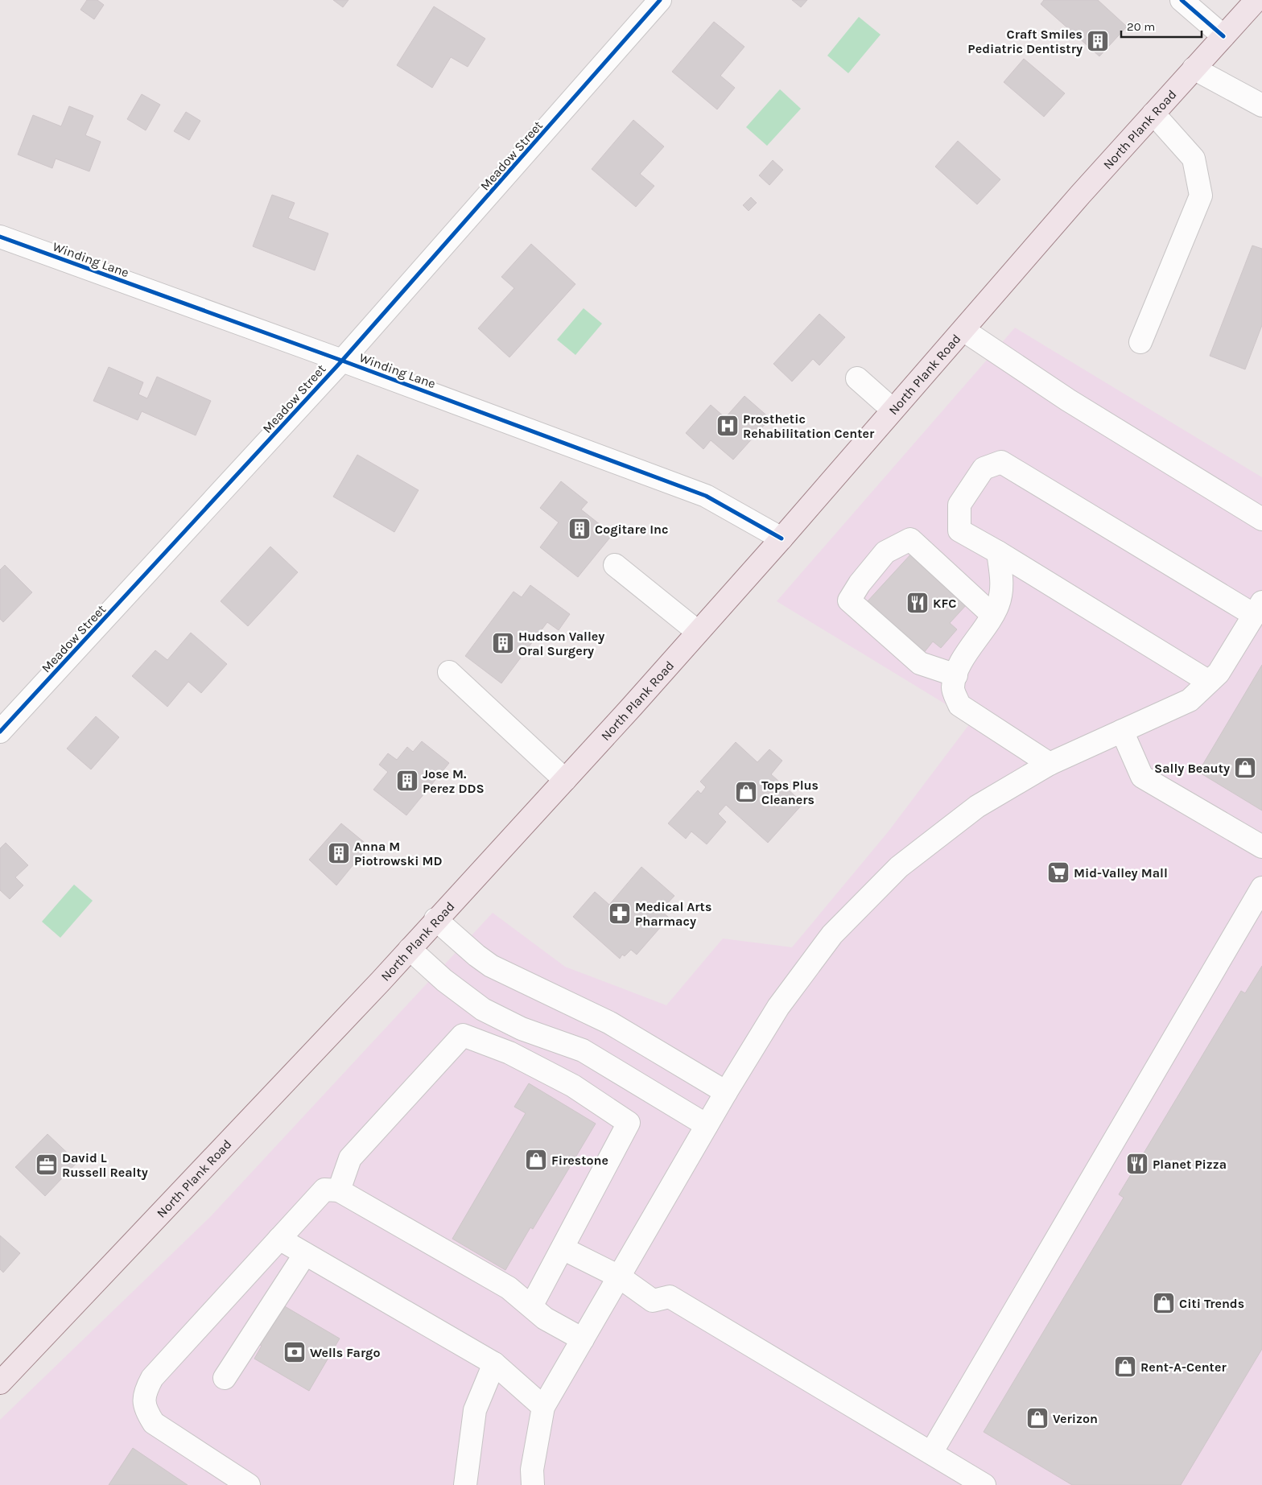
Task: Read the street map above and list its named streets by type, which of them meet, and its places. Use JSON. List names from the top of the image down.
{
  "streets": {
    "main road": ["North Plank Road"],
    "street": ["Meadow Street", "Winding Lane"]
  },
  "crossings": [
    ["North Plank Road", "Winding Lane"],
    ["Meadow Street", "Winding Lane"]
  ],
  "places": {
    "building": [
      "Craft Smiles Pediatric Dentistry",
      "Cogitare Inc",
      "Hudson Valley Oral Surgery",
      "Jose M. Perez DDS",
      "Anna M Piotrowski MD"
    ],
    "hospital": ["Prosthetic Rehabilitation Center"],
    "restaurant": ["KFC", "Planet Pizza"],
    "shop": [
      "Sally Beauty",
      "Tops Plus Cleaners",
      "Firestone",
      "Citi Trends",
      "Rent-A-Center",
      "Verizon"
    ],
    "supermarket": ["Mid-Valley Mall"],
    "pharmacy": ["Medical Arts Pharmacy"],
    "office": ["David L Russell Realty"],
    "bank": ["Wells Fargo"]
  },
  "scale_bar": "20 m"
}
